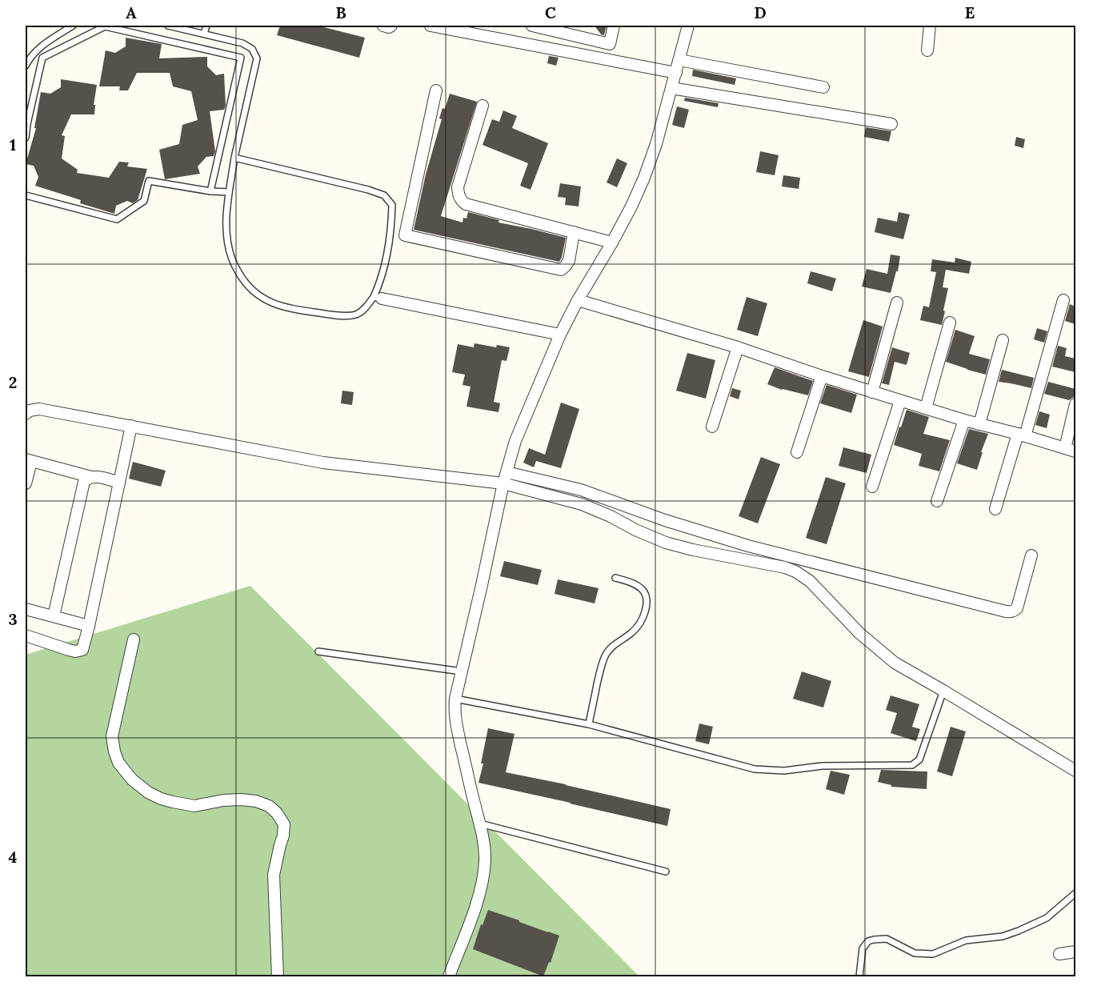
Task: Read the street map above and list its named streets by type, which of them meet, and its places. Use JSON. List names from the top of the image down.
{
  "grid": {
    "columns": [
      "A",
      "B",
      "C",
      "D",
      "E"
    ],
    "rows": [
      "1",
      "2",
      "3",
      "4"
    ]
  }
}
